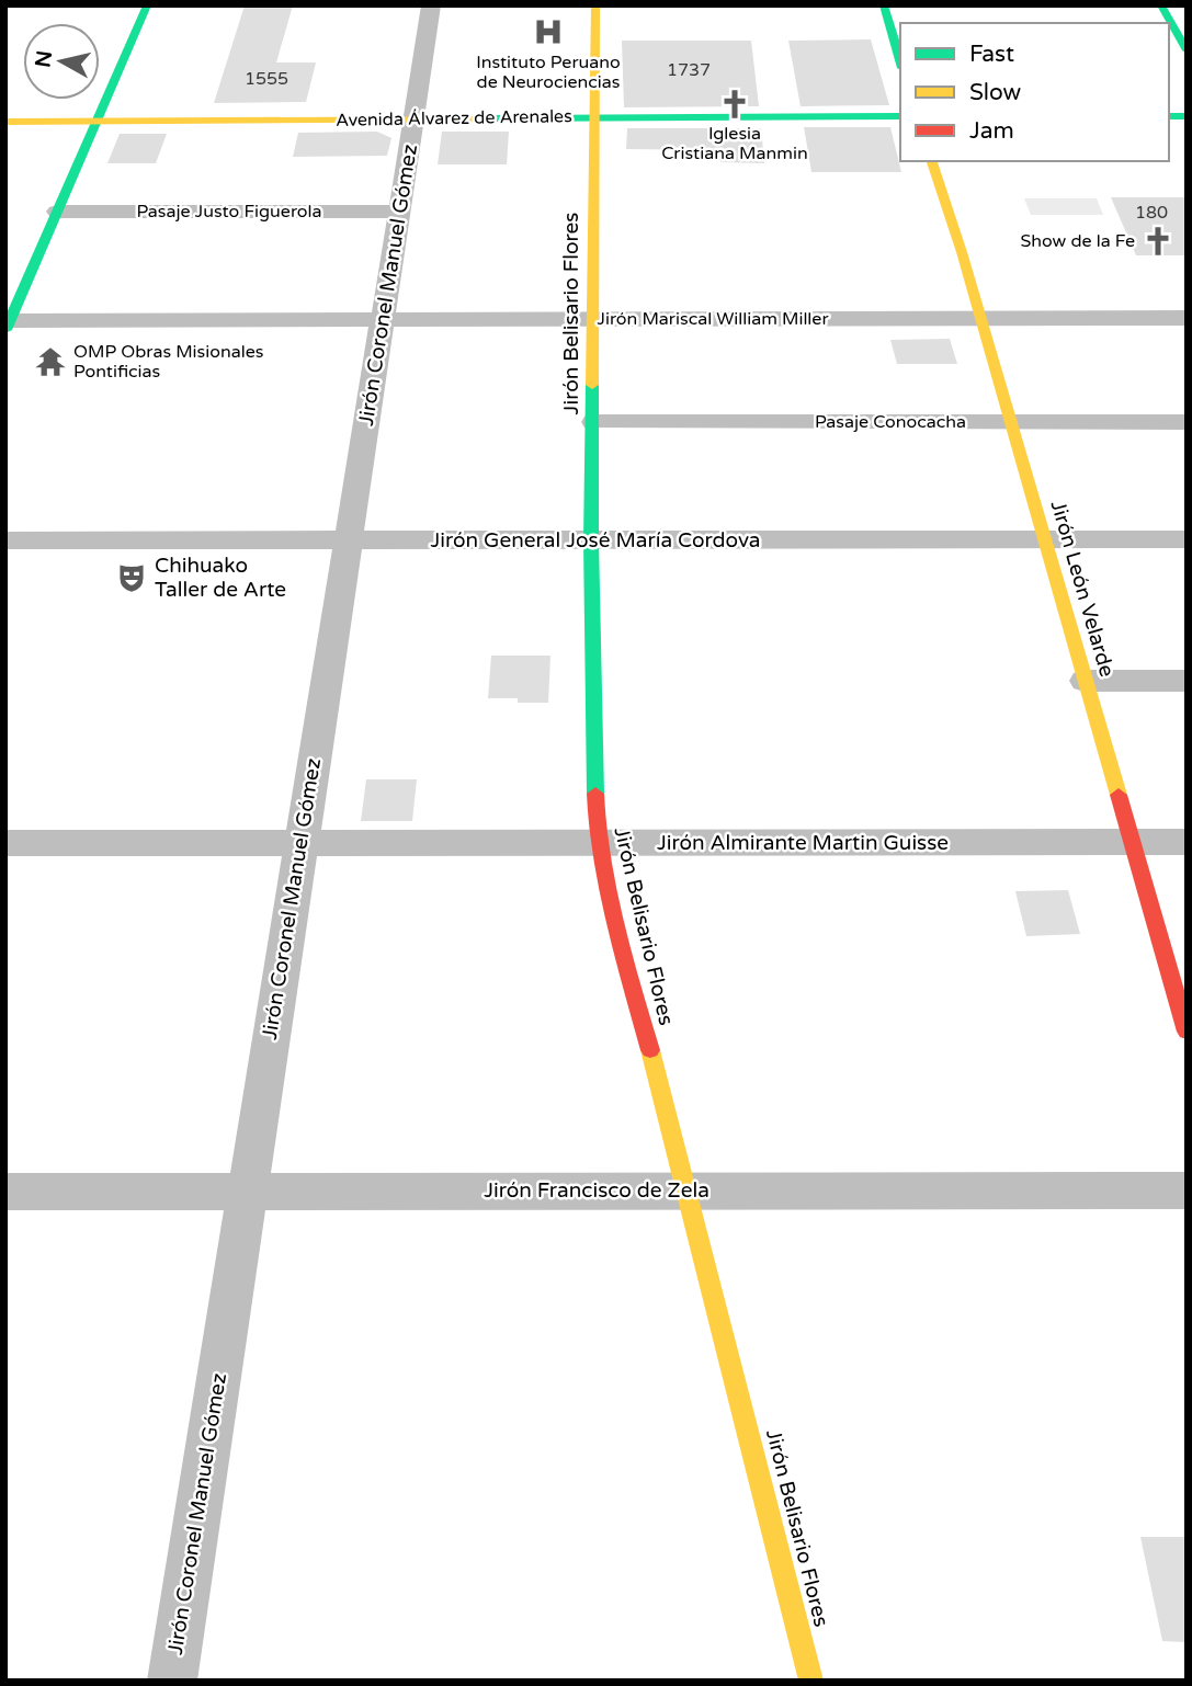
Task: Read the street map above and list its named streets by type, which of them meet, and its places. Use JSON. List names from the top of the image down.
{
  "streets": {
    "street": [
      "Avenida Álvarez de Arenales",
      "Pasaje Justo Figuerola",
      "Jirón Coronel Manuel Gómez",
      "Jirón Belisario Flores",
      "Jirón Mariscal William Miller",
      "Pasaje Conocacha",
      "Jirón General José María Cordova",
      "Jirón León Velarde",
      "Jirón Almirante Martin Guisse",
      "Jirón Francisco de Zela"
    ]
  },
  "crossings": [
    ["Avenida Álvarez de Arenales", "Jirón Coronel Manuel Gómez"],
    ["Avenida Álvarez de Arenales", "Jirón Belisario Flores"],
    ["Pasaje Justo Figuerola", "Jirón Coronel Manuel Gómez"],
    ["Jirón Coronel Manuel Gómez", "Jirón Mariscal William Miller"],
    ["Jirón Coronel Manuel Gómez", "Jirón General José María Cordova"],
    ["Jirón Coronel Manuel Gómez", "Jirón Almirante Martin Guisse"],
    ["Jirón Coronel Manuel Gómez", "Jirón Francisco de Zela"],
    ["Jirón Belisario Flores", "Jirón Mariscal William Miller"],
    ["Jirón Belisario Flores", "Pasaje Conocacha"],
    ["Jirón Belisario Flores", "Jirón General José María Cordova"],
    ["Jirón Belisario Flores", "Jirón Almirante Martin Guisse"],
    ["Jirón Belisario Flores", "Jirón Francisco de Zela"],
    ["Jirón Mariscal William Miller", "Jirón León Velarde"],
    ["Pasaje Conocacha", "Jirón León Velarde"],
    ["Jirón General José María Cordova", "Jirón León Velarde"],
    ["Jirón León Velarde", "Jirón Almirante Martin Guisse"]
  ],
  "places": {
    "hospital": ["Instituto Peruano de Neurociencias"],
    "church": ["Iglesia Cristiana Manmin", "Show de la Fe"],
    "temple": ["OMP Obras Misionales Pontificias"],
    "theatre": ["Chihuako Taller de Arte"]
  },
  "house_numbers": ["1737", "1555", "180"],
  "legend": ["Fast", "Slow", "Jam"],
  "north": "left"
}
